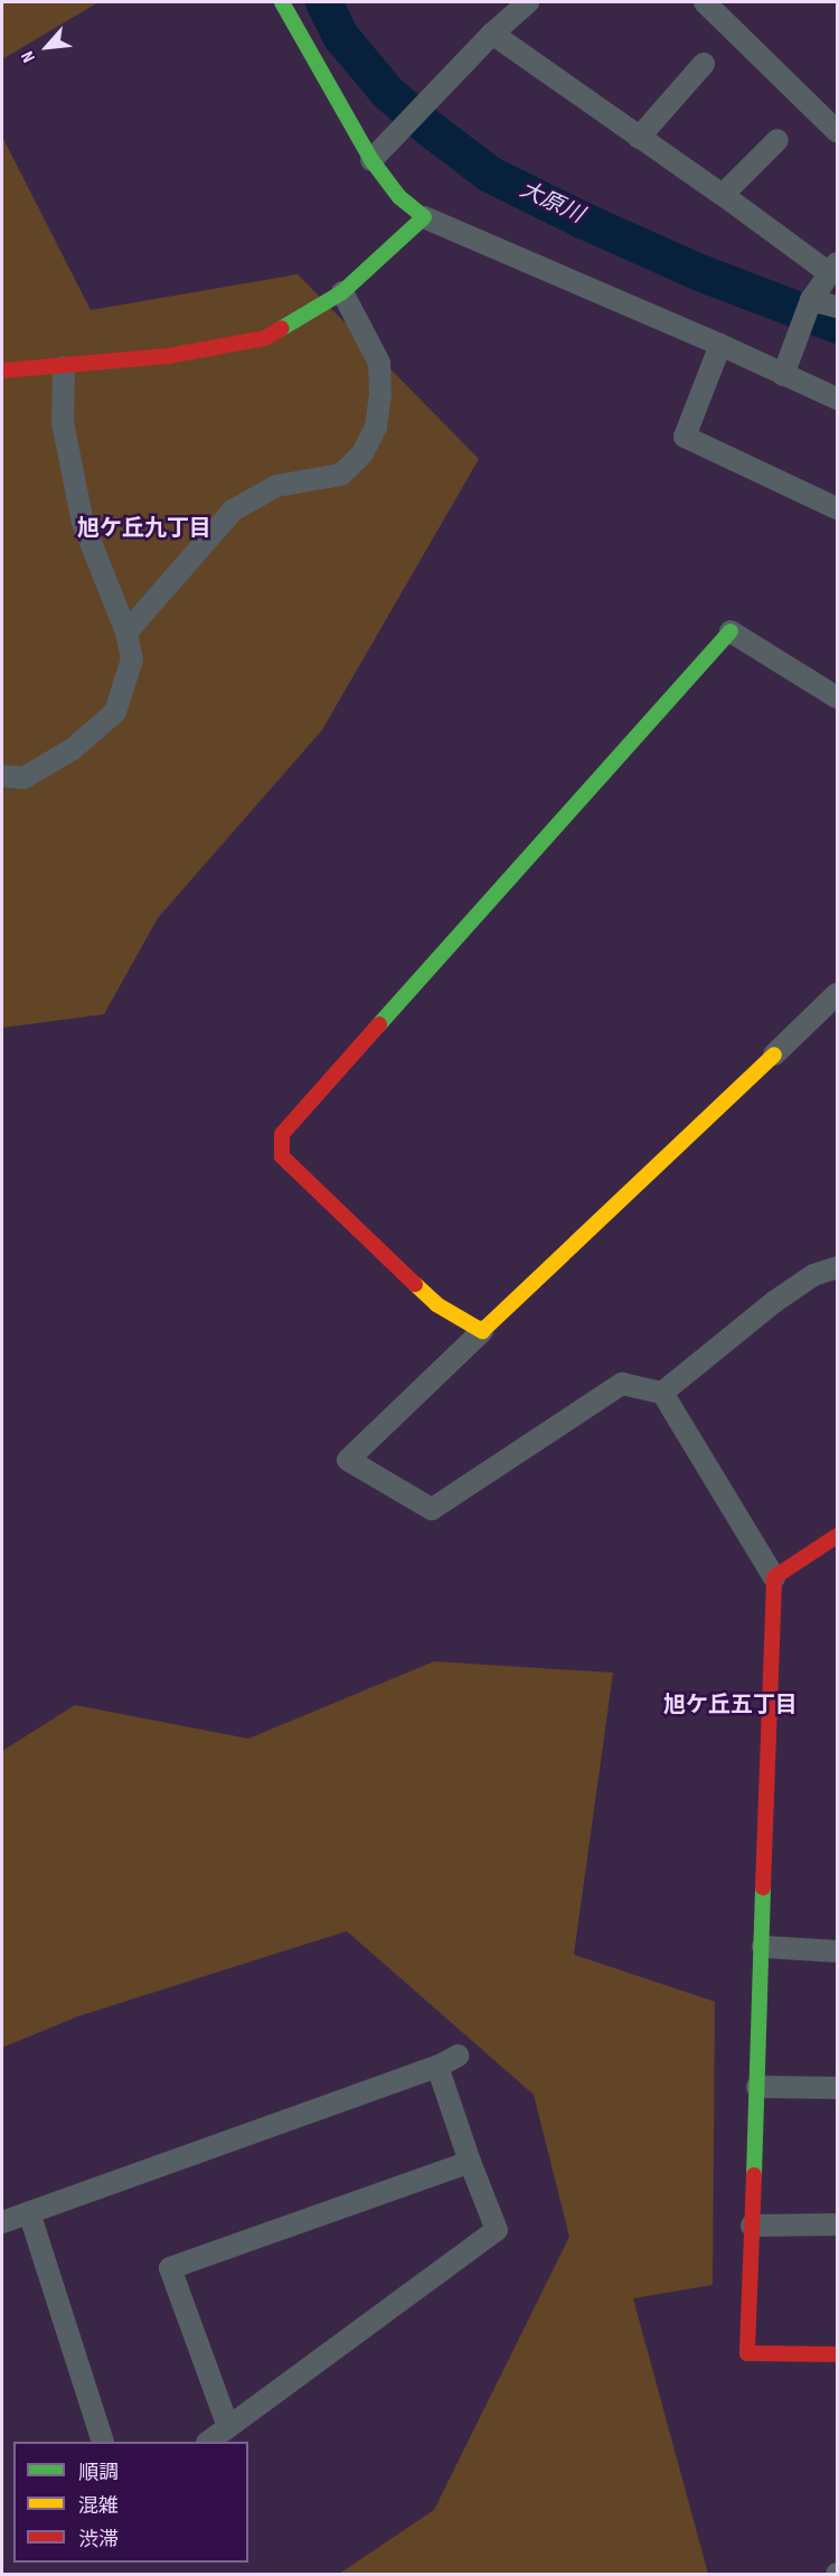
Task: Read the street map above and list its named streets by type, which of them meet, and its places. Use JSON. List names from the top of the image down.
{
  "districts": ["旭ケ丘九丁目", "旭ケ丘五丁目"],
  "water": ["大原川"],
  "legend": ["順調", "混雑", "渋滞"],
  "north": "bottom left"
}
